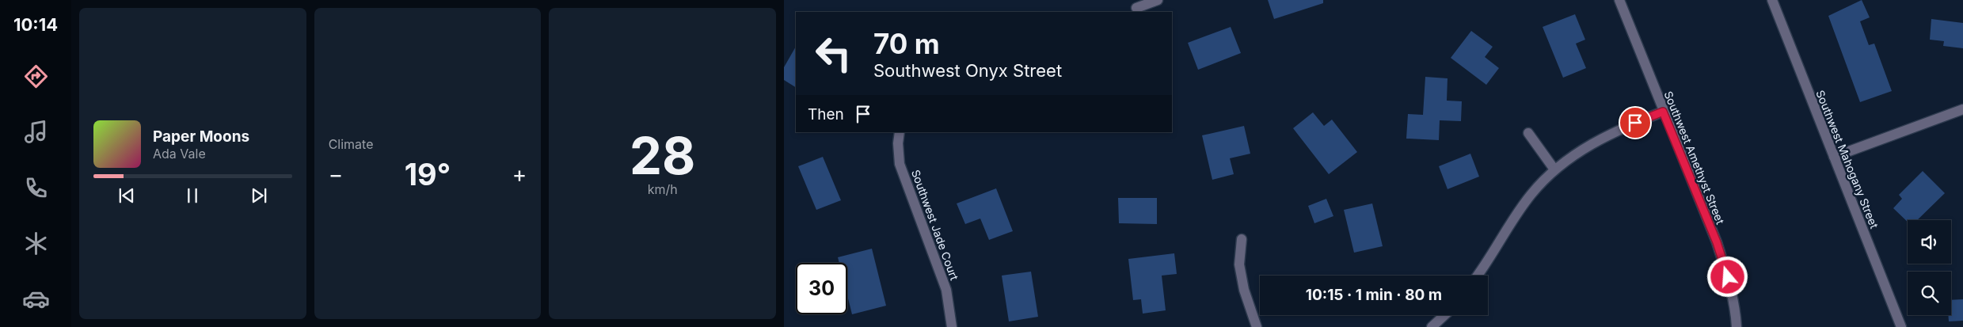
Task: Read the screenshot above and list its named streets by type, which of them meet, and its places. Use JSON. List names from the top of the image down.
{
  "streets": {
    "street": ["Southwest Amethyst Street", "Southwest Mahogany Street", "Southwest Jade Court"]
  },
  "page": {
    "tabs": "10:14",
    "tile": [
      "Climate",
      ["28", "km/h"]
    ],
    "turn": ["70 m", "Southwest Onyx Street"],
    "then": "Then",
    "song": ["Paper Moons", "Ada Vale"],
    "heat": ["−", "19°", "+"],
    "limit": "30",
    "trip": "10:15 · 1 min · 80 m"
  }
}
